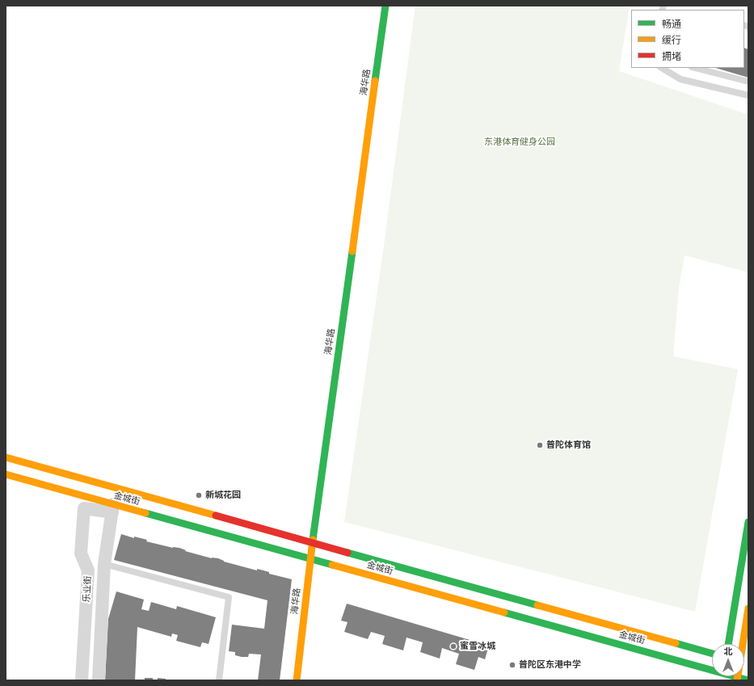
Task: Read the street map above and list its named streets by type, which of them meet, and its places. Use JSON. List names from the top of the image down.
{
  "streets": {
    "main road": ["海华路", "金城街"],
    "street": ["乐业街"]
  },
  "crossings": [
    ["海华路", "金城街"],
    ["金城街", "乐业街"]
  ],
  "parks": ["东港体育健身公园"],
  "places": [
    "普陀体育馆",
    "新城花园",
    "蜜雪冰城",
    "普陀区东港中学"
  ],
  "legend": ["畅通", "缓行", "拥堵"],
  "north": "top"
}
